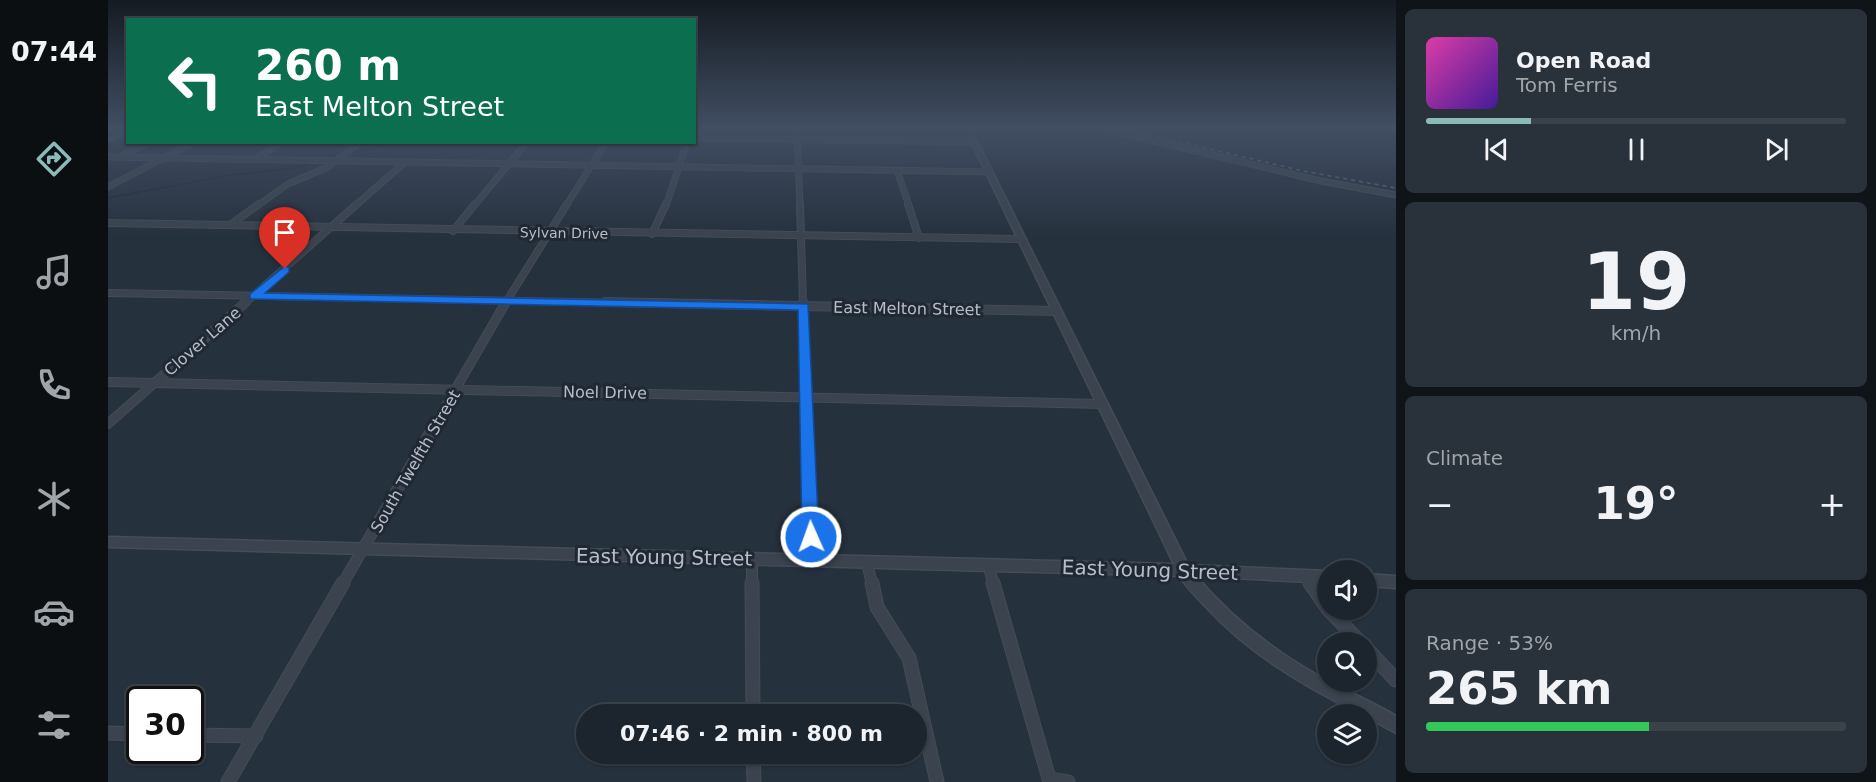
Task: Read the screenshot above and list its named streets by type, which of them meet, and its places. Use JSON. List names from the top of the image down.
{
  "streets": {
    "street": [
      "Sylvan Drive",
      "East Melton Street",
      "Clover Lane",
      "Noel Drive",
      "South Twelfth Street",
      "East Young Street"
    ]
  },
  "crossings": [
    ["Sylvan Drive", "Clover Lane"],
    ["Sylvan Drive", "South Twelfth Street"],
    ["East Melton Street", "Clover Lane"],
    ["East Melton Street", "South Twelfth Street"],
    ["Clover Lane", "Noel Drive"],
    ["Noel Drive", "South Twelfth Street"],
    ["South Twelfth Street", "East Young Street"]
  ],
  "page": {
    "tabs": "07:44",
    "turn": ["260 m", "East Melton Street"],
    "song": ["Open Road", "Tom Ferris"],
    "tile": [
      ["19", "km/h"],
      "Climate",
      ["Range · 53%", "265 km"]
    ],
    "heat": ["−", "19°", "+"],
    "limit": "30",
    "trip": "07:46 · 2 min · 800 m"
  }
}
